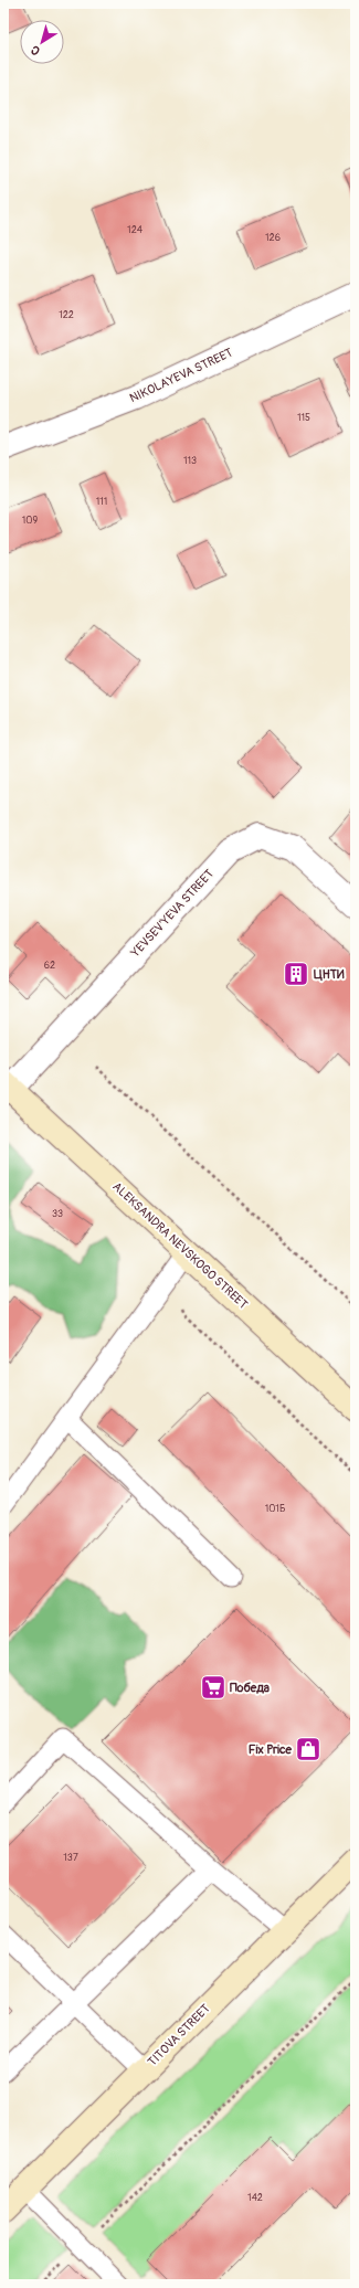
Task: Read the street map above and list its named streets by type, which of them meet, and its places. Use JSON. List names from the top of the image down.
{
  "streets": {
    "main road": ["ALEKSANDRA NEVSKOGO STREET", "TITOVA STREET"],
    "street": ["NIKOLAYEVA STREET", "YEVSEV'YEVA STREET"]
  },
  "crossings": [
    ["YEVSEV'YEVA STREET", "ALEKSANDRA NEVSKOGO STREET"]
  ],
  "places": {
    "building": ["ЦНТИ"],
    "supermarket": ["Победа"],
    "shop": ["Fix Price"]
  },
  "house_numbers": [
    "124",
    "126",
    "122",
    "115",
    "113",
    "111",
    "109",
    "62",
    "33",
    "101Б",
    "137",
    "142"
  ],
  "north": "bottom left"
}
